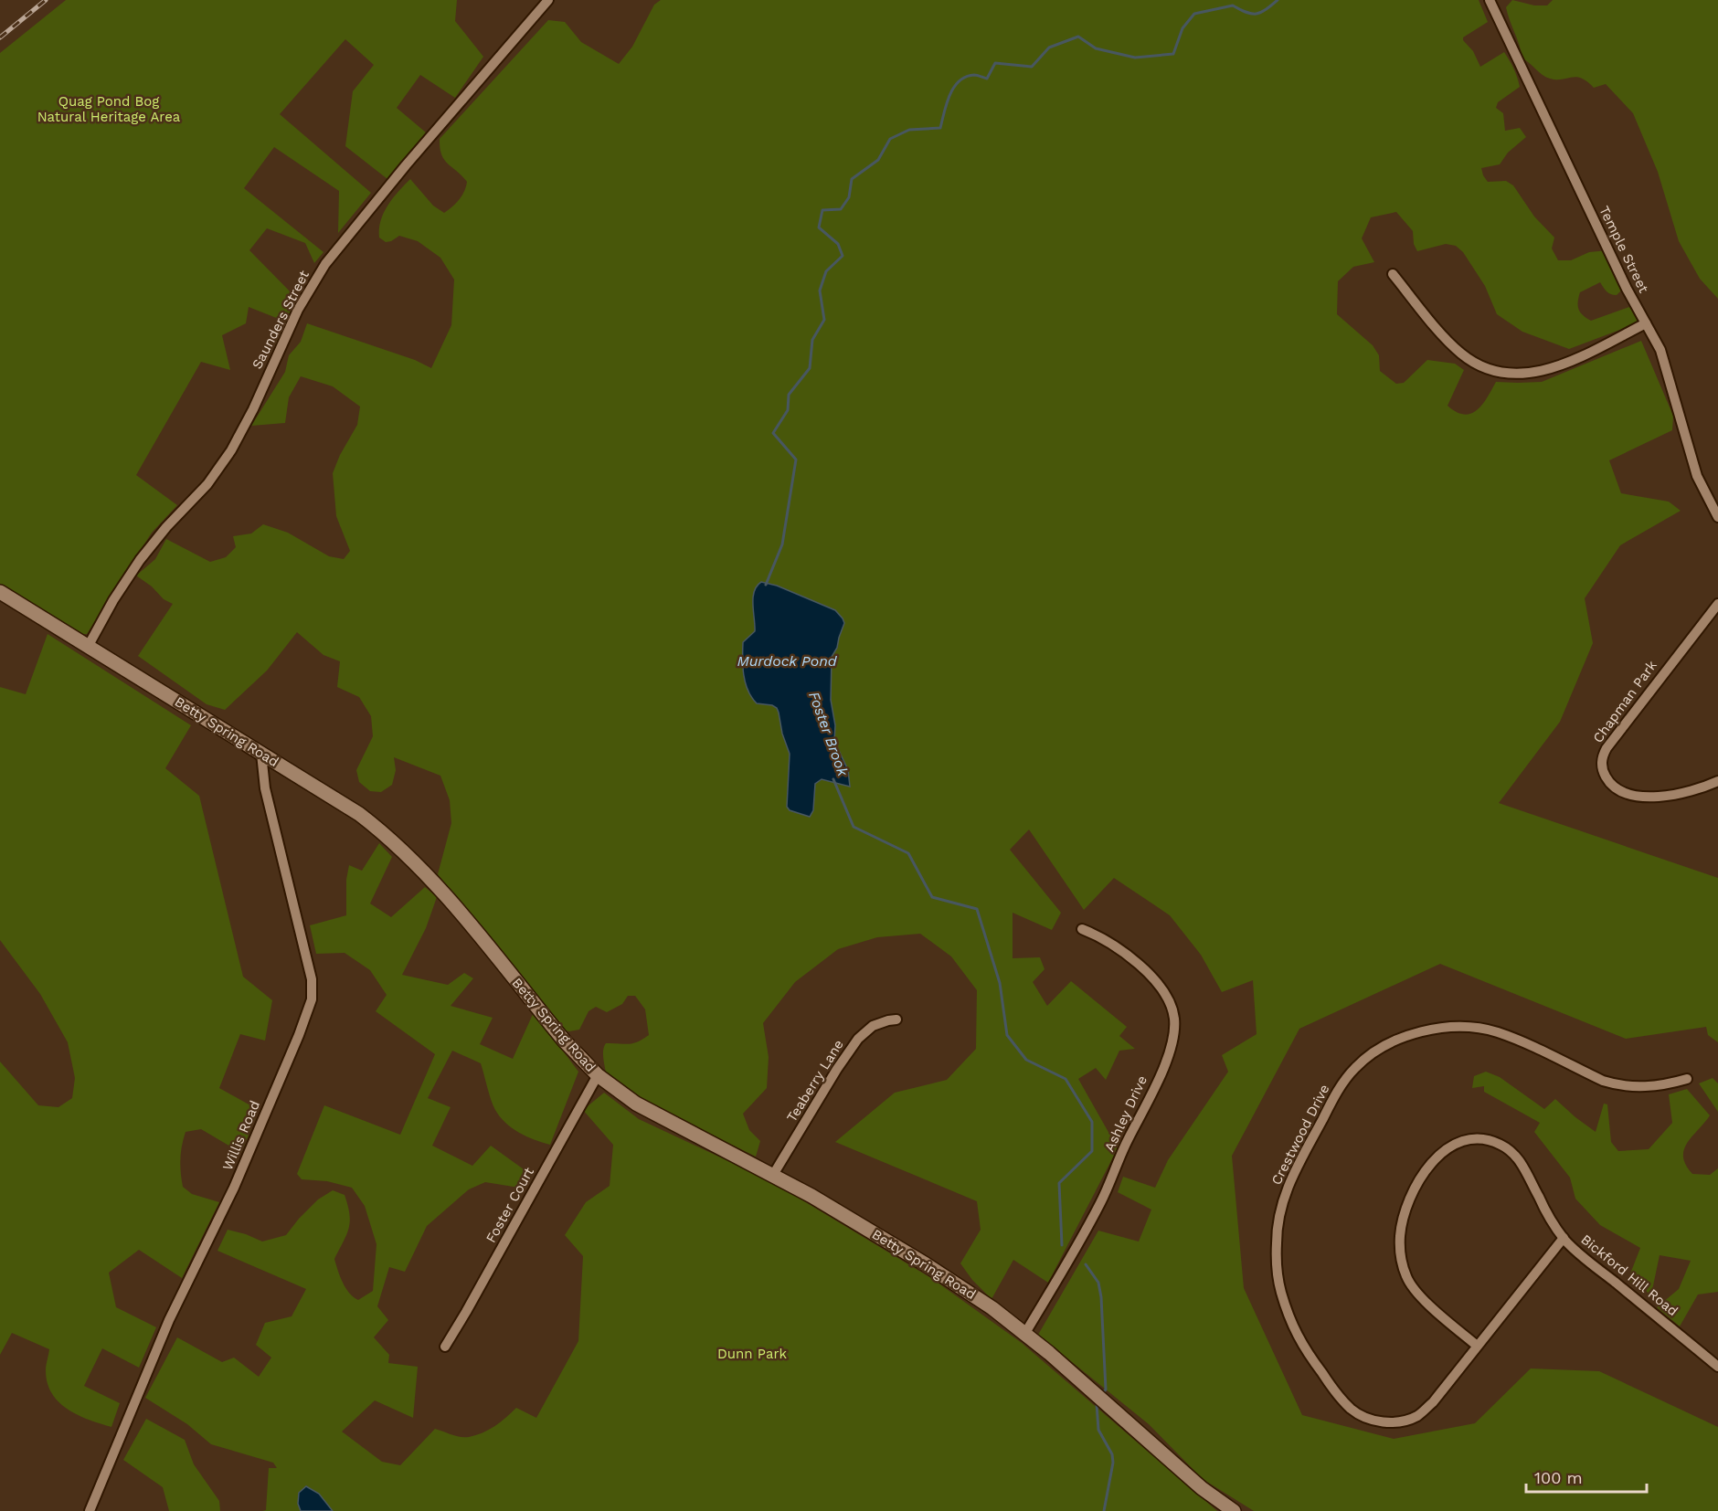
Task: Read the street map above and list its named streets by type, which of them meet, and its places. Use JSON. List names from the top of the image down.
{
  "streets": {
    "street": [
      "Temple Street",
      "Saunders Street",
      "Chapman Park",
      "Betty Spring Road",
      "Teaberry Lane",
      "Ashley Drive",
      "Crestwood Drive",
      "Willis Road",
      "Foster Court",
      "Bickford Hill Road"
    ]
  },
  "crossings": [
    ["Saunders Street", "Betty Spring Road"],
    ["Betty Spring Road", "Teaberry Lane"],
    ["Betty Spring Road", "Ashley Drive"],
    ["Betty Spring Road", "Willis Road"],
    ["Betty Spring Road", "Foster Court"],
    ["Crestwood Drive", "Bickford Hill Road"]
  ],
  "water": ["Murdock Pond", "Foster Brook"],
  "parks": ["Quag Pond Bog Natural Heritage Area", "Dunn Park"],
  "scale_bar": "100 m"
}
